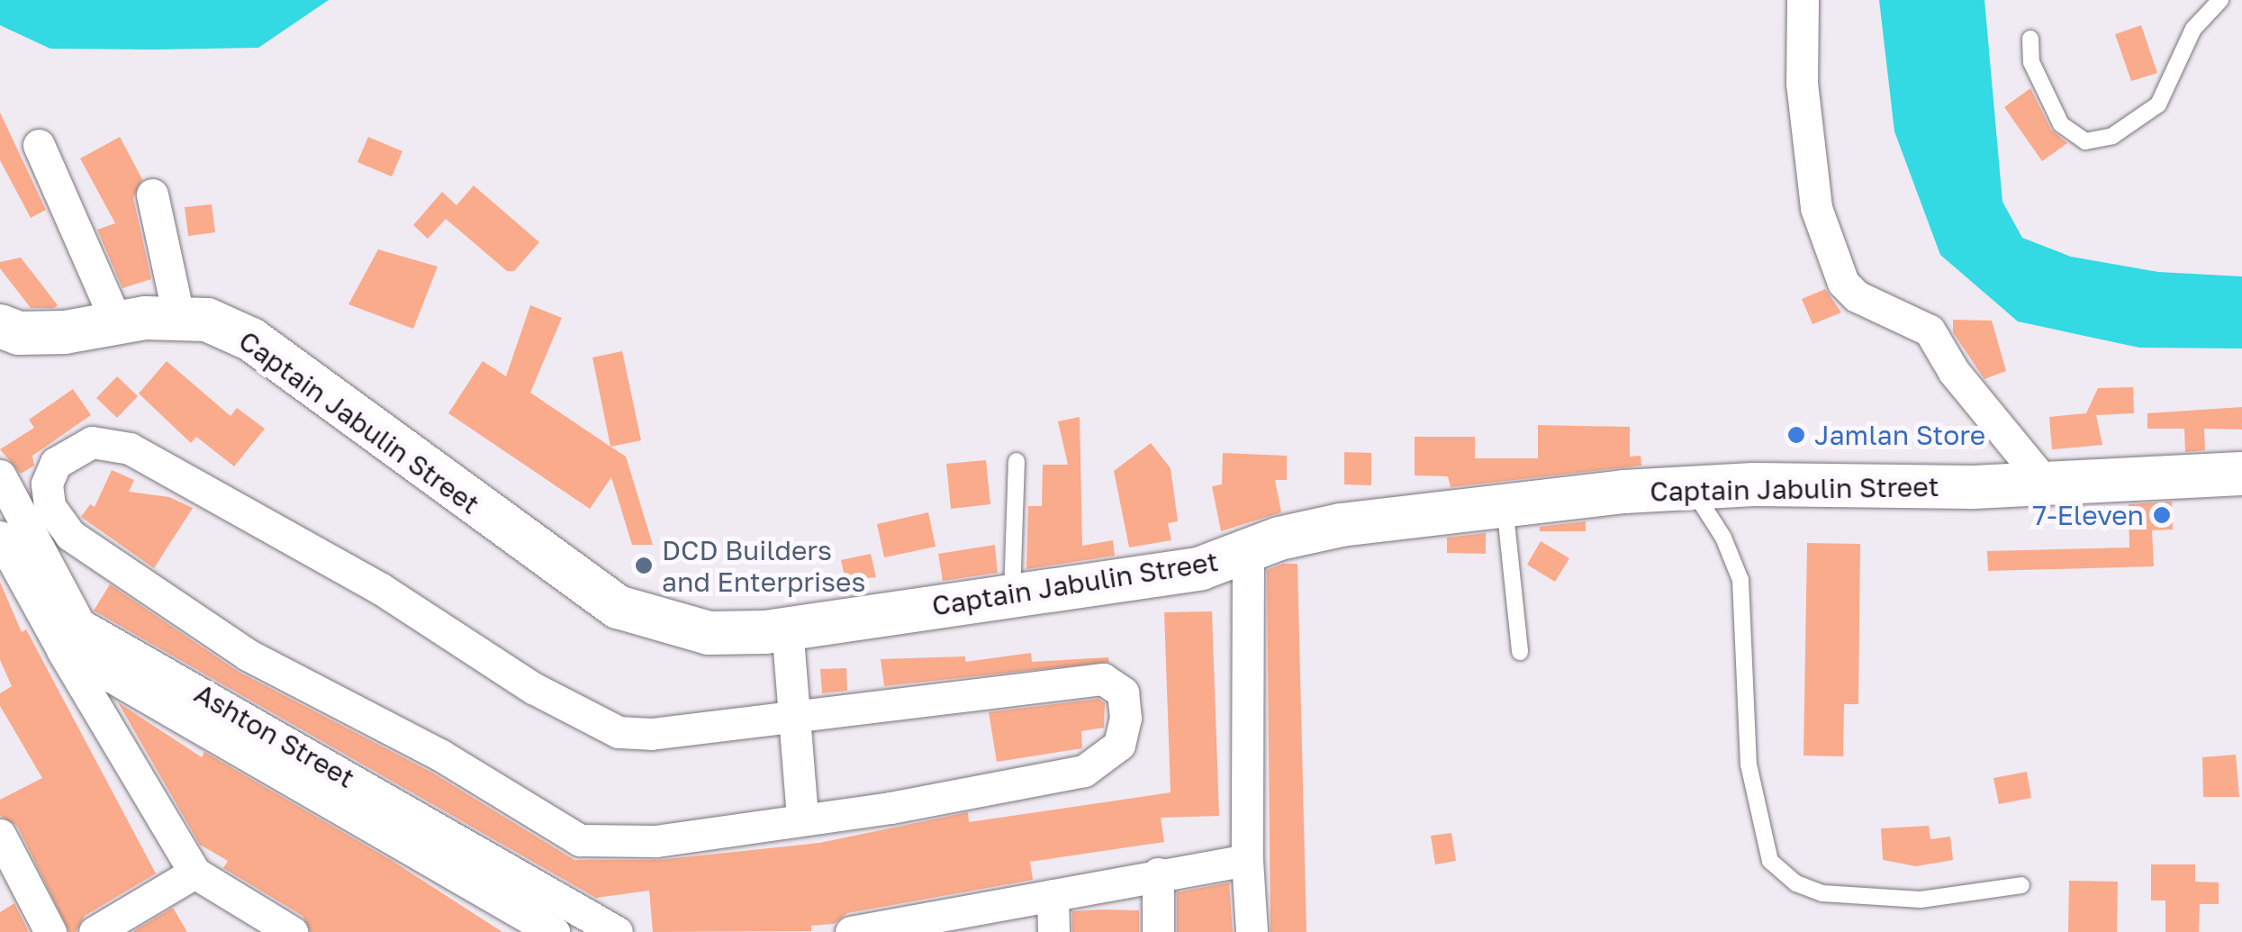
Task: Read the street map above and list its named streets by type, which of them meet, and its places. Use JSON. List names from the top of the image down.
{
  "streets": {
    "street": ["Captain Jabulin Street", "Ashton Street"]
  },
  "places": ["Jamlan Store", "7-Eleven", "DCD Builders and Enterprises"]
}
